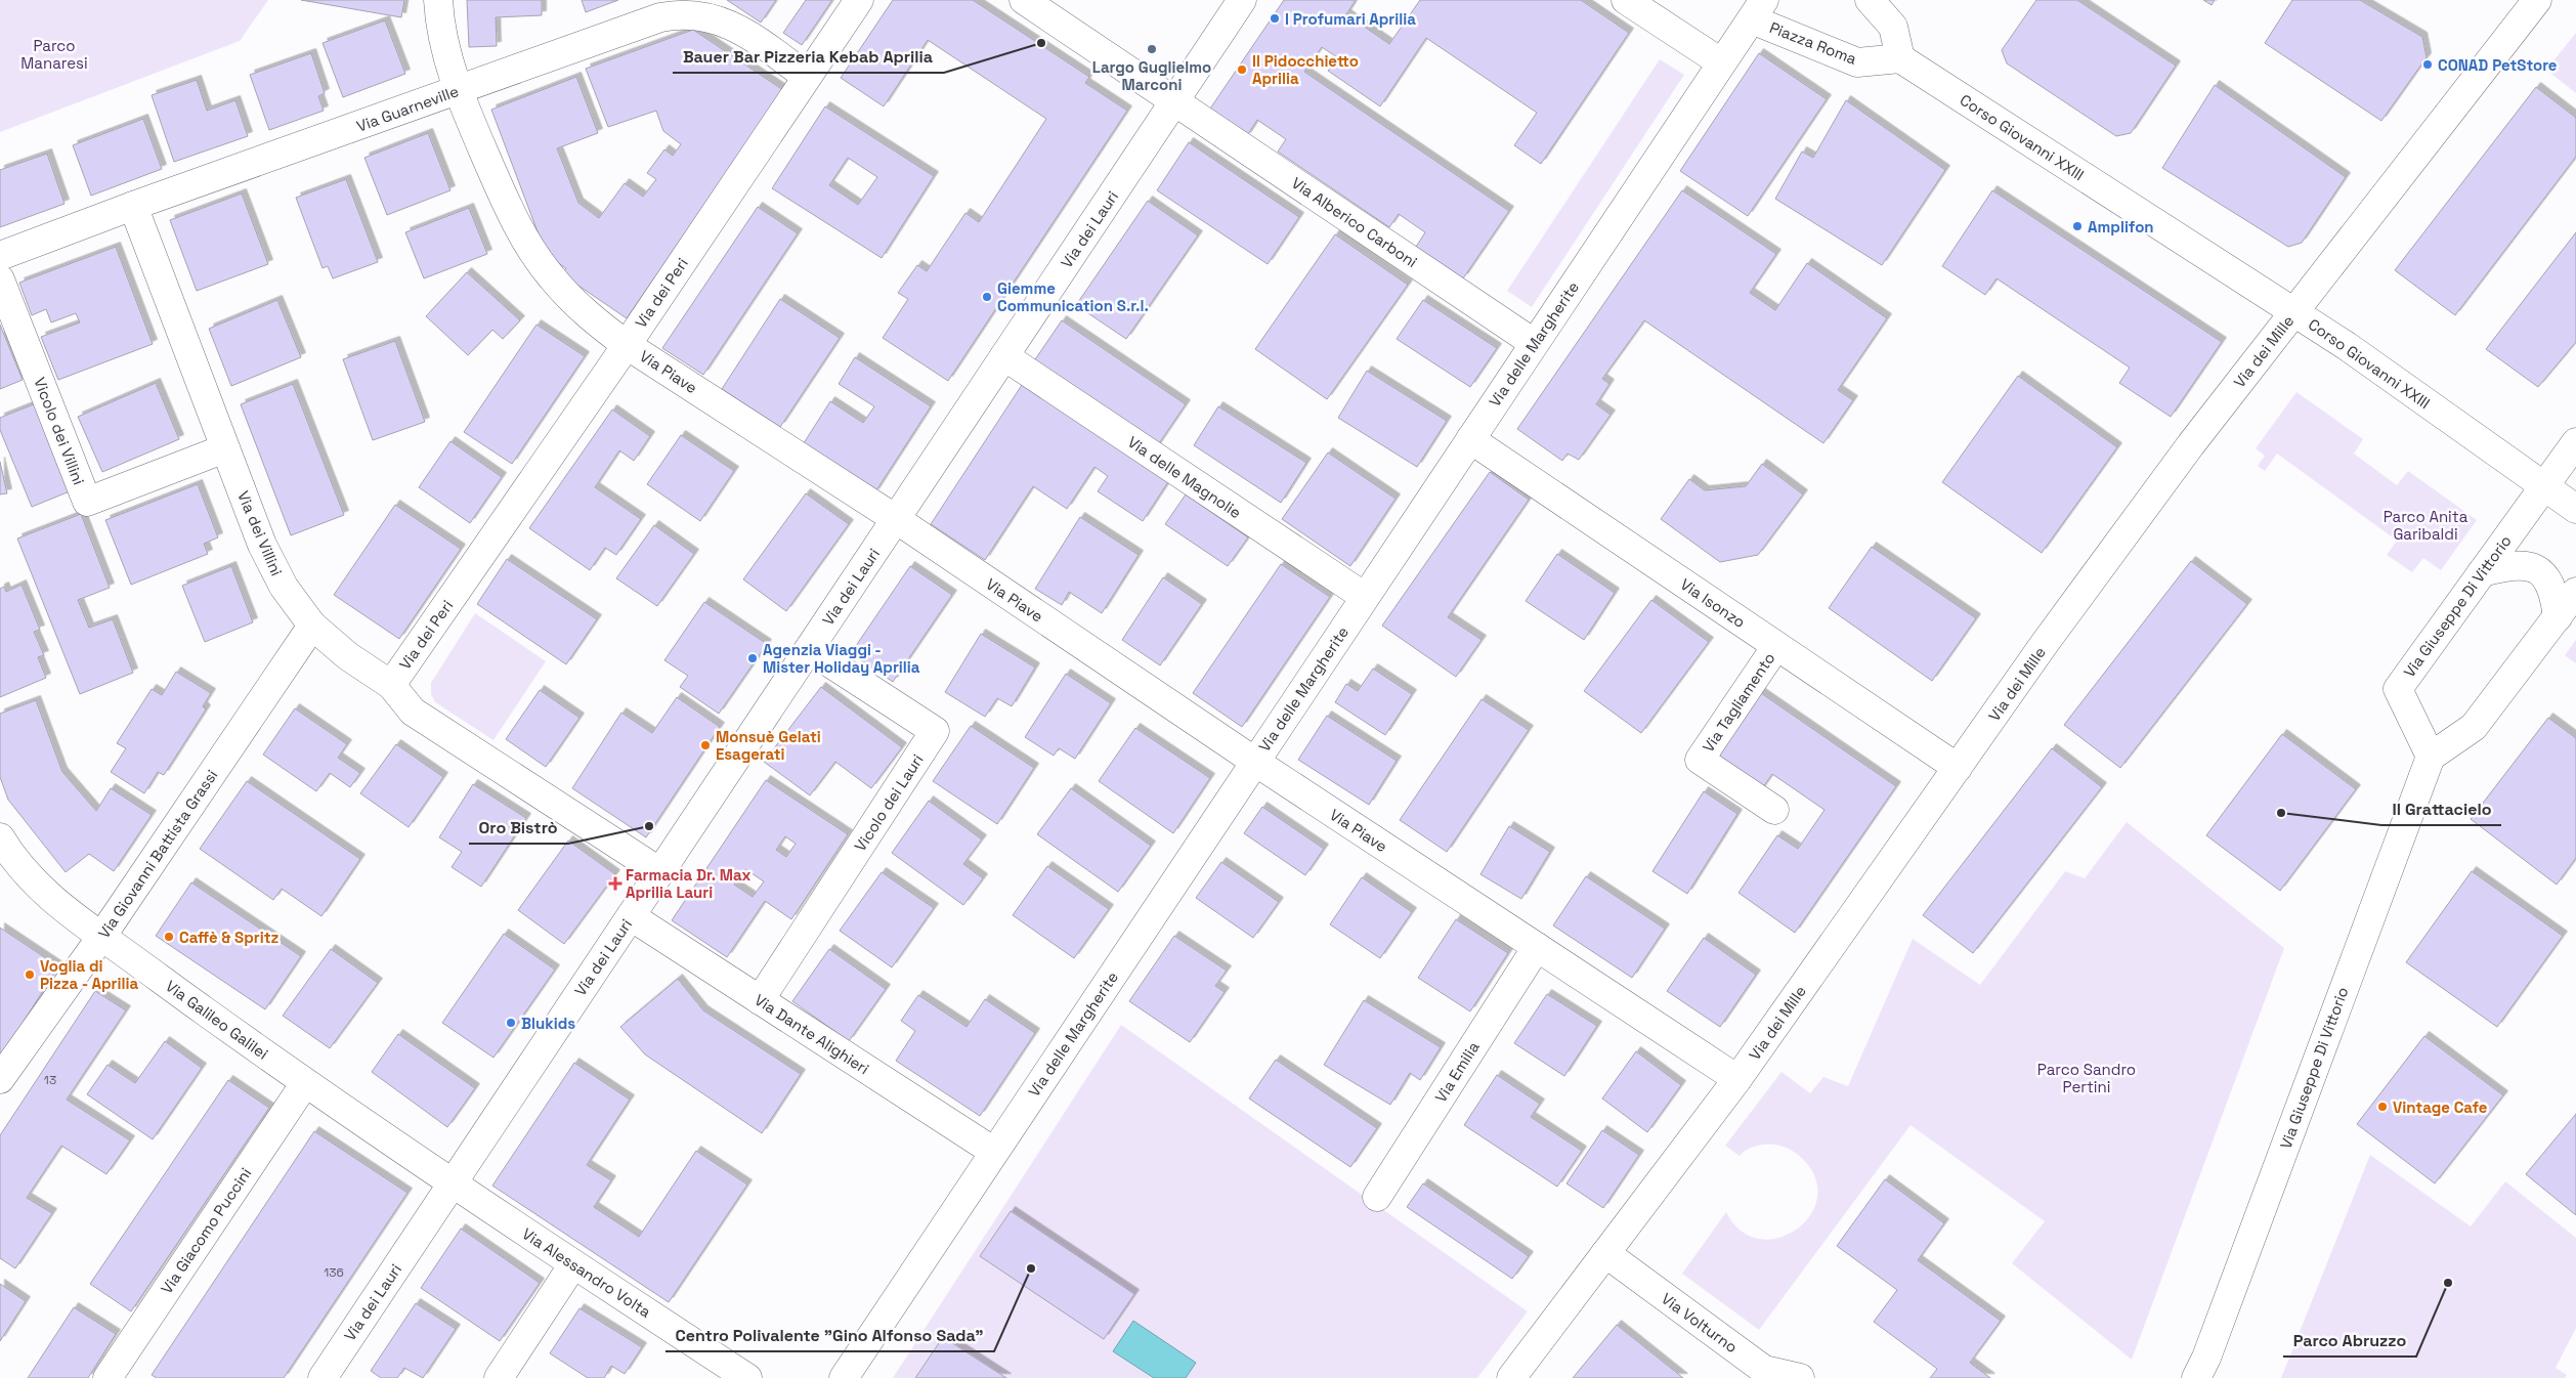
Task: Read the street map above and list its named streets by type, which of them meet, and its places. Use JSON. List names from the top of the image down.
{
  "streets": {
    "street": [
      "Piazza Roma",
      "Via Guarneville",
      "Corso Giovanni XXIII",
      "Via Alberico Carboni",
      "Via dei Lauri",
      "Via dei Peri",
      "Via delle Margherite",
      "Via dei Mille",
      "Via Piave",
      "Vicolo dei Villini",
      "Via delle Magnolie",
      "Via dei Villini",
      "Via Isonzo",
      "Via Giuseppe Di Vittorio",
      "Via Tagliamento",
      "Vicolo dei Lauri",
      "Via Giovanni Battista Grassi",
      "Via Galileo Galilei",
      "Via Dante Alighieri",
      "Via Emilia",
      "Via Giacomo Puccini",
      "Via Alessandro Volta",
      "Via Volturno"
    ]
  },
  "crossings": [
    ["Piazza Roma", "Corso Giovanni XXIII"],
    ["Piazza Roma", "Via delle Margherite"],
    ["Via Guarneville", "Via dei Peri"],
    ["Via Guarneville", "Via Piave"],
    ["Via Guarneville", "Via dei Villini"],
    ["Corso Giovanni XXIII", "Via dei Mille"],
    ["Corso Giovanni XXIII", "Via Giuseppe Di Vittorio"],
    ["Via Alberico Carboni", "Via dei Lauri"],
    ["Via Alberico Carboni", "Via delle Margherite"],
    ["Via dei Lauri", "Via Piave"],
    ["Via dei Lauri", "Via delle Magnolie"],
    ["Via dei Lauri", "Via dei Villini"],
    ["Via dei Lauri", "Vicolo dei Lauri"],
    ["Via dei Lauri", "Via Galileo Galilei"],
    ["Via dei Lauri", "Via Dante Alighieri"],
    ["Via dei Lauri", "Via Alessandro Volta"],
    ["Via dei Peri", "Via Piave"],
    ["Via dei Peri", "Via dei Villini"],
    ["Via delle Margherite", "Via Piave"],
    ["Via delle Margherite", "Via delle Magnolie"],
    ["Via delle Margherite", "Via Isonzo"],
    ["Via delle Margherite", "Via Dante Alighieri"],
    ["Via dei Mille", "Via Piave"],
    ["Via dei Mille", "Via Isonzo"],
    ["Via dei Mille", "Via Volturno"],
    ["Via Piave", "Via Emilia"],
    ["Vicolo dei Villini", "Via dei Villini"],
    ["Via dei Villini", "Via Giovanni Battista Grassi"],
    ["Via Isonzo", "Via Tagliamento"],
    ["Vicolo dei Lauri", "Via Dante Alighieri"],
    ["Via Giovanni Battista Grassi", "Via Galileo Galilei"],
    ["Via Galileo Galilei", "Via Giacomo Puccini"],
    ["Via Galileo Galilei", "Via Alessandro Volta"]
  ],
  "parks": ["Parco Manaresi", "Parco Anita Garibaldi", "Parco Sandro Pertini"],
  "places": {
    "other": [
      "I Profumari Aprilia",
      "Bauer Bar Pizzeria Kebab Aprilia",
      "Largo Guglielmo Marconi",
      "CONAD PetStore",
      "Il Pidocchietto Aprilia",
      "Amplifon",
      "Giemme Communication S.r.l.",
      "Agenzia Viaggi - Mister Holiday Aprilia",
      "Monsuè Gelati Esagerati",
      "Il Grattacielo",
      "Oro Bistrò",
      "Caffè & Spritz",
      "Voglia di Pizza - Aprilia",
      "Blukids",
      "Vintage Cafe",
      "Centro Polivalente \"Gino Alfonso Sada\"",
      "Parco Abruzzo"
    ],
    "health": ["Farmacia Dr. Max Aprilia Lauri"]
  },
  "house_numbers": ["13", "136"]
}
